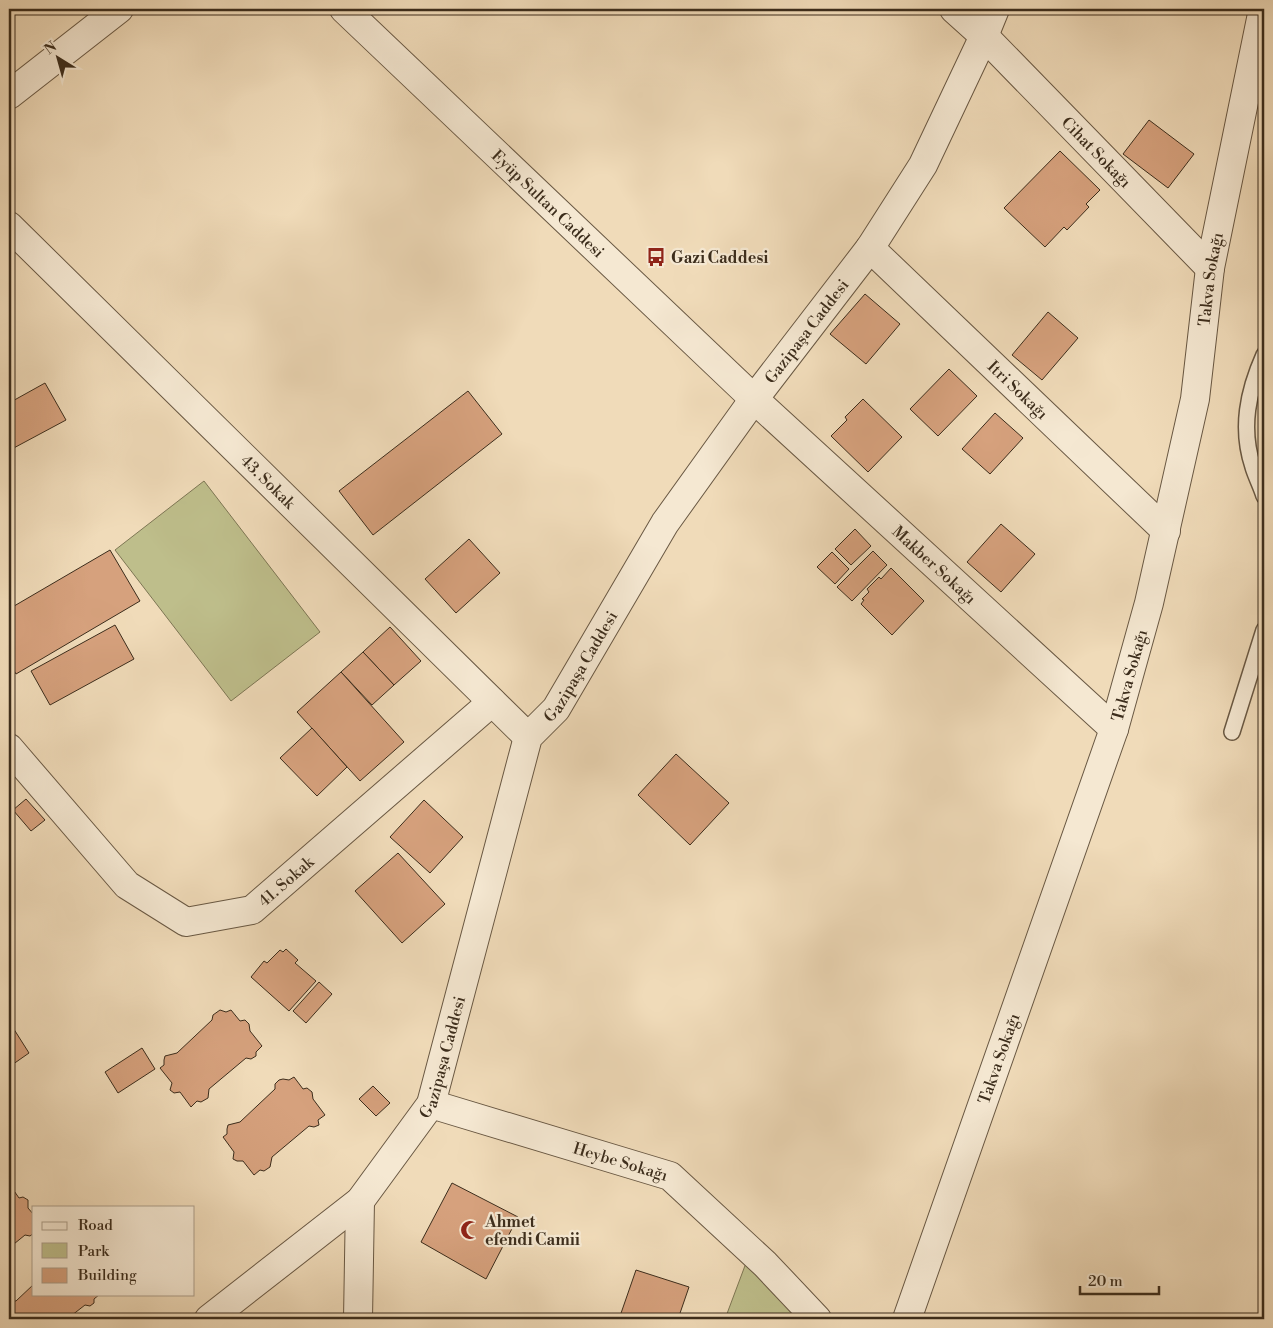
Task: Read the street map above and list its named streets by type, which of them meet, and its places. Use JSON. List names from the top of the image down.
{
  "streets": {
    "street": [
      "Cihat Sokağı",
      "Eyüp Sultan Caddesi",
      "Takva Sokağı",
      "Gazipaşa Caddesi",
      "Itri Sokağı",
      "43. Sokak",
      "Makber Sokağı",
      "41. Sokak",
      "Heybe Sokağı"
    ]
  },
  "crossings": [
    ["Cihat Sokağı", "Takva Sokağı"],
    ["Cihat Sokağı", "Gazipaşa Caddesi"],
    ["Eyüp Sultan Caddesi", "Gazipaşa Caddesi"],
    ["Eyüp Sultan Caddesi", "Makber Sokağı"],
    ["Takva Sokağı", "Itri Sokağı"],
    ["Takva Sokağı", "Makber Sokağı"],
    ["Gazipaşa Caddesi", "Itri Sokağı"],
    ["Gazipaşa Caddesi", "43. Sokak"],
    ["Gazipaşa Caddesi", "Makber Sokağı"],
    ["Gazipaşa Caddesi", "Heybe Sokağı"],
    ["43. Sokak", "41. Sokak"]
  ],
  "places": {
    "bus stop": ["Gazi Caddesi"],
    "mosque": ["Ahmet efendi Camii"]
  },
  "legend": ["Road", "Park", "Building"],
  "scale_bar": "20 m",
  "north": "top left"
}
